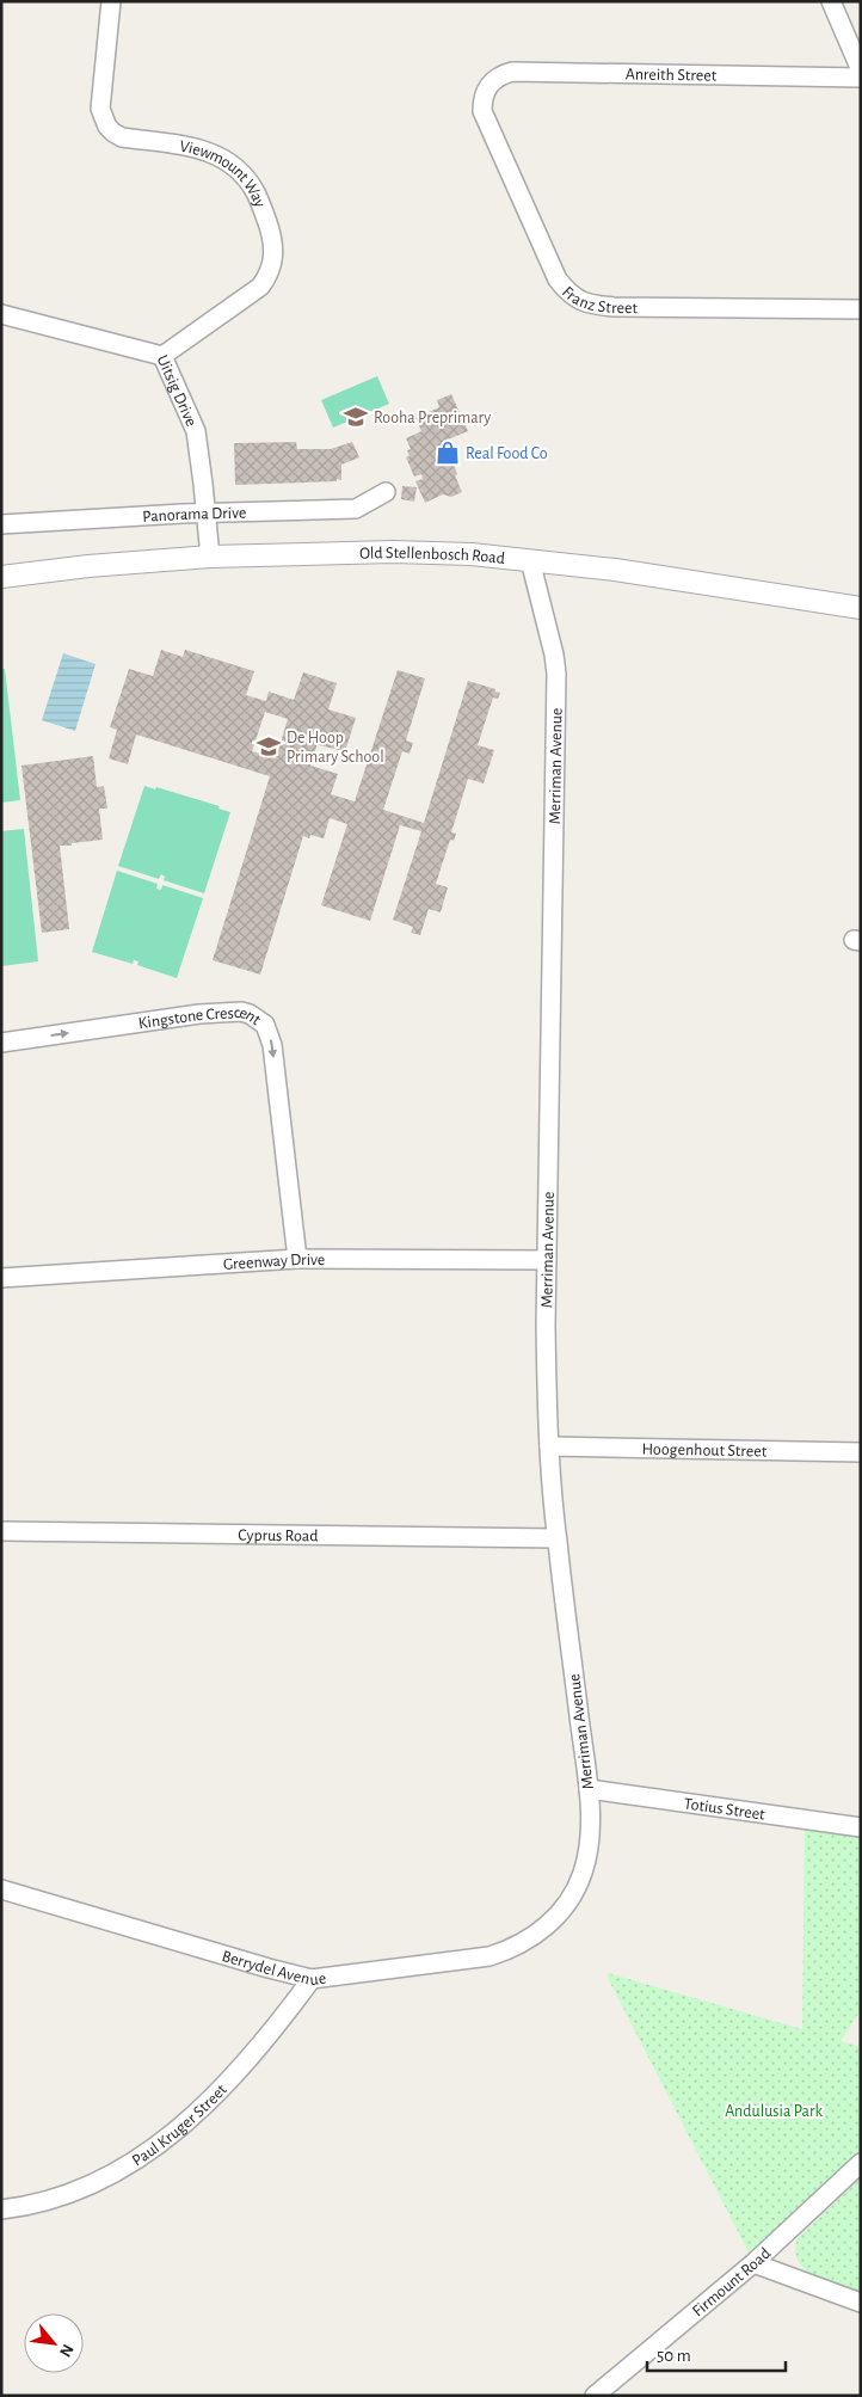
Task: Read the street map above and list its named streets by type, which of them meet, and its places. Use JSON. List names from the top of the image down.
{
  "streets": {
    "street": [
      "Anreith Street",
      "Viewmount Way",
      "Franz Street",
      "Uitsig Drive",
      "Panorama Drive",
      "Old Stellenbosch Road",
      "Merriman Avenue",
      "Kingstone Crescent",
      "Greenway Drive",
      "Hoogenhout Street",
      "Cyprus Road",
      "Totius Street",
      "Berrydel Avenue",
      "Paul Kruger Street",
      "Firmount Road"
    ]
  },
  "crossings": [
    ["Anreith Street", "Franz Street"],
    ["Viewmount Way", "Uitsig Drive"],
    ["Uitsig Drive", "Panorama Drive"],
    ["Uitsig Drive", "Old Stellenbosch Road"],
    ["Old Stellenbosch Road", "Merriman Avenue"],
    ["Merriman Avenue", "Greenway Drive"],
    ["Merriman Avenue", "Hoogenhout Street"],
    ["Merriman Avenue", "Cyprus Road"],
    ["Merriman Avenue", "Totius Street"],
    ["Merriman Avenue", "Berrydel Avenue"],
    ["Kingstone Crescent", "Greenway Drive"],
    ["Berrydel Avenue", "Paul Kruger Street"]
  ],
  "parks": ["Andulusia Park"],
  "places": {
    "school or university": ["Rooha Preprimary", "De Hoop Primary School"],
    "shop": ["Real Food Co"]
  },
  "scale_bar": "50 m",
  "north": "bottom right"
}
